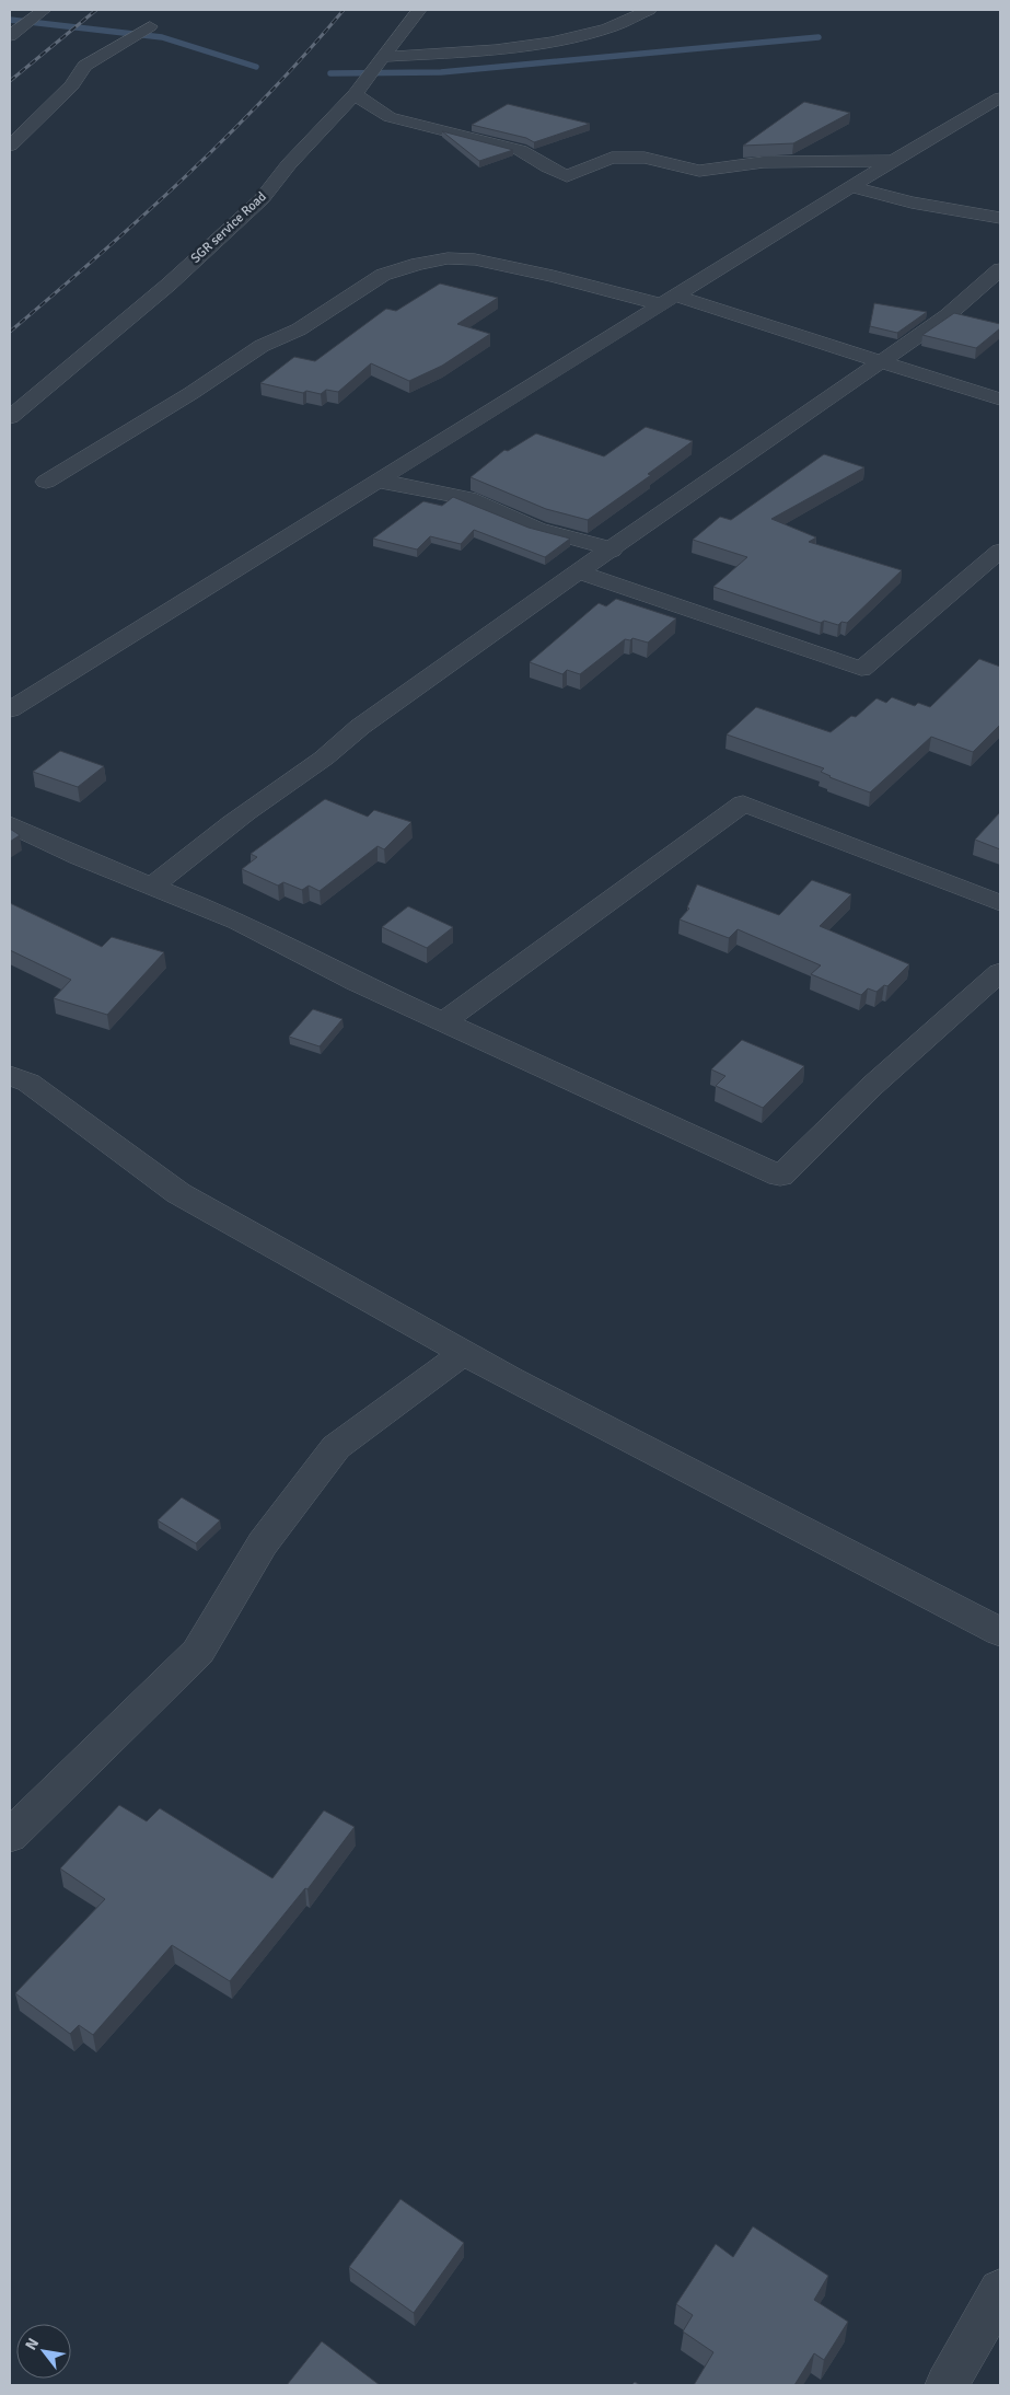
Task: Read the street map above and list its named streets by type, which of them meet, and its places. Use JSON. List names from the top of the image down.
{
  "streets": {
    "street": ["SGR service Road"]
  },
  "north": "top left"
}
